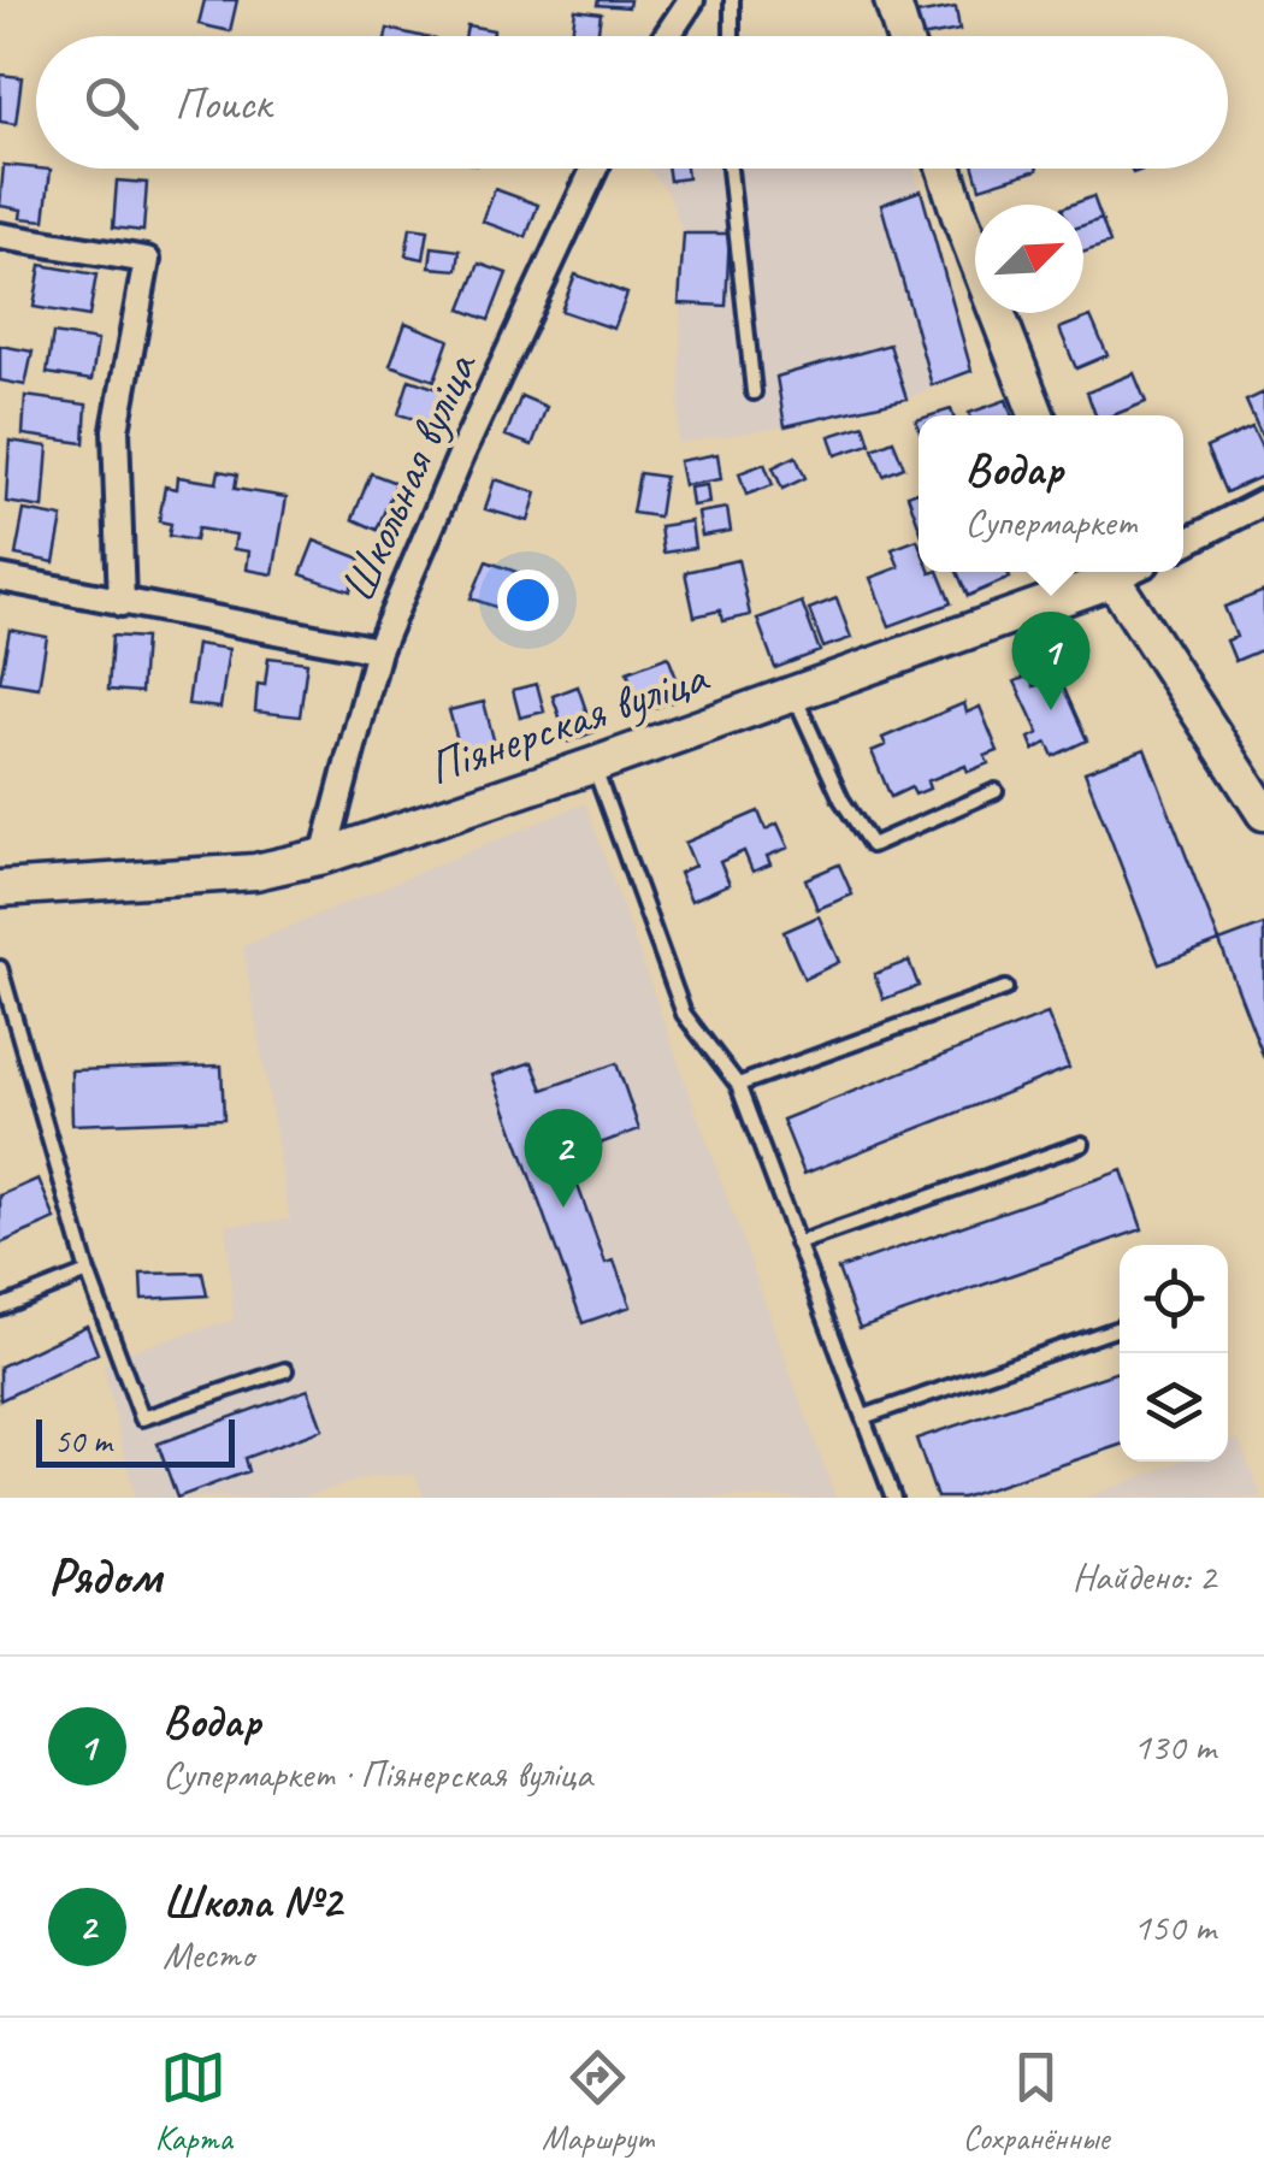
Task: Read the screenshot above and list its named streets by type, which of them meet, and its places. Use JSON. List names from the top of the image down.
{
  "streets": {
    "street": ["Школьная вуліца", "Піянерская вуліца"]
  },
  "crossings": [
    ["Школьная вуліца", "Піянерская вуліца"]
  ],
  "scale_bar": "50 m",
  "north": "top right",
  "page": {
    "search": "Поиск",
    "popup": ["Водар", "Супермаркет"],
    "pins": ["1", "2"],
    "scale": "50 m",
    "heading": ["Рядом", "Найдено: 2"],
    "list": [
      {
        "mark": "1",
        "name": "Водар",
        "note": "Супермаркет · Піянерская вуліца",
        "value": "130 m"
      },
      {
        "mark": "2",
        "name": "Школа №2",
        "note": "Место",
        "value": "150 m"
      }
    ],
    "nav": ["Карта", "Маршрут", "Сохранённые"]
  }
}
